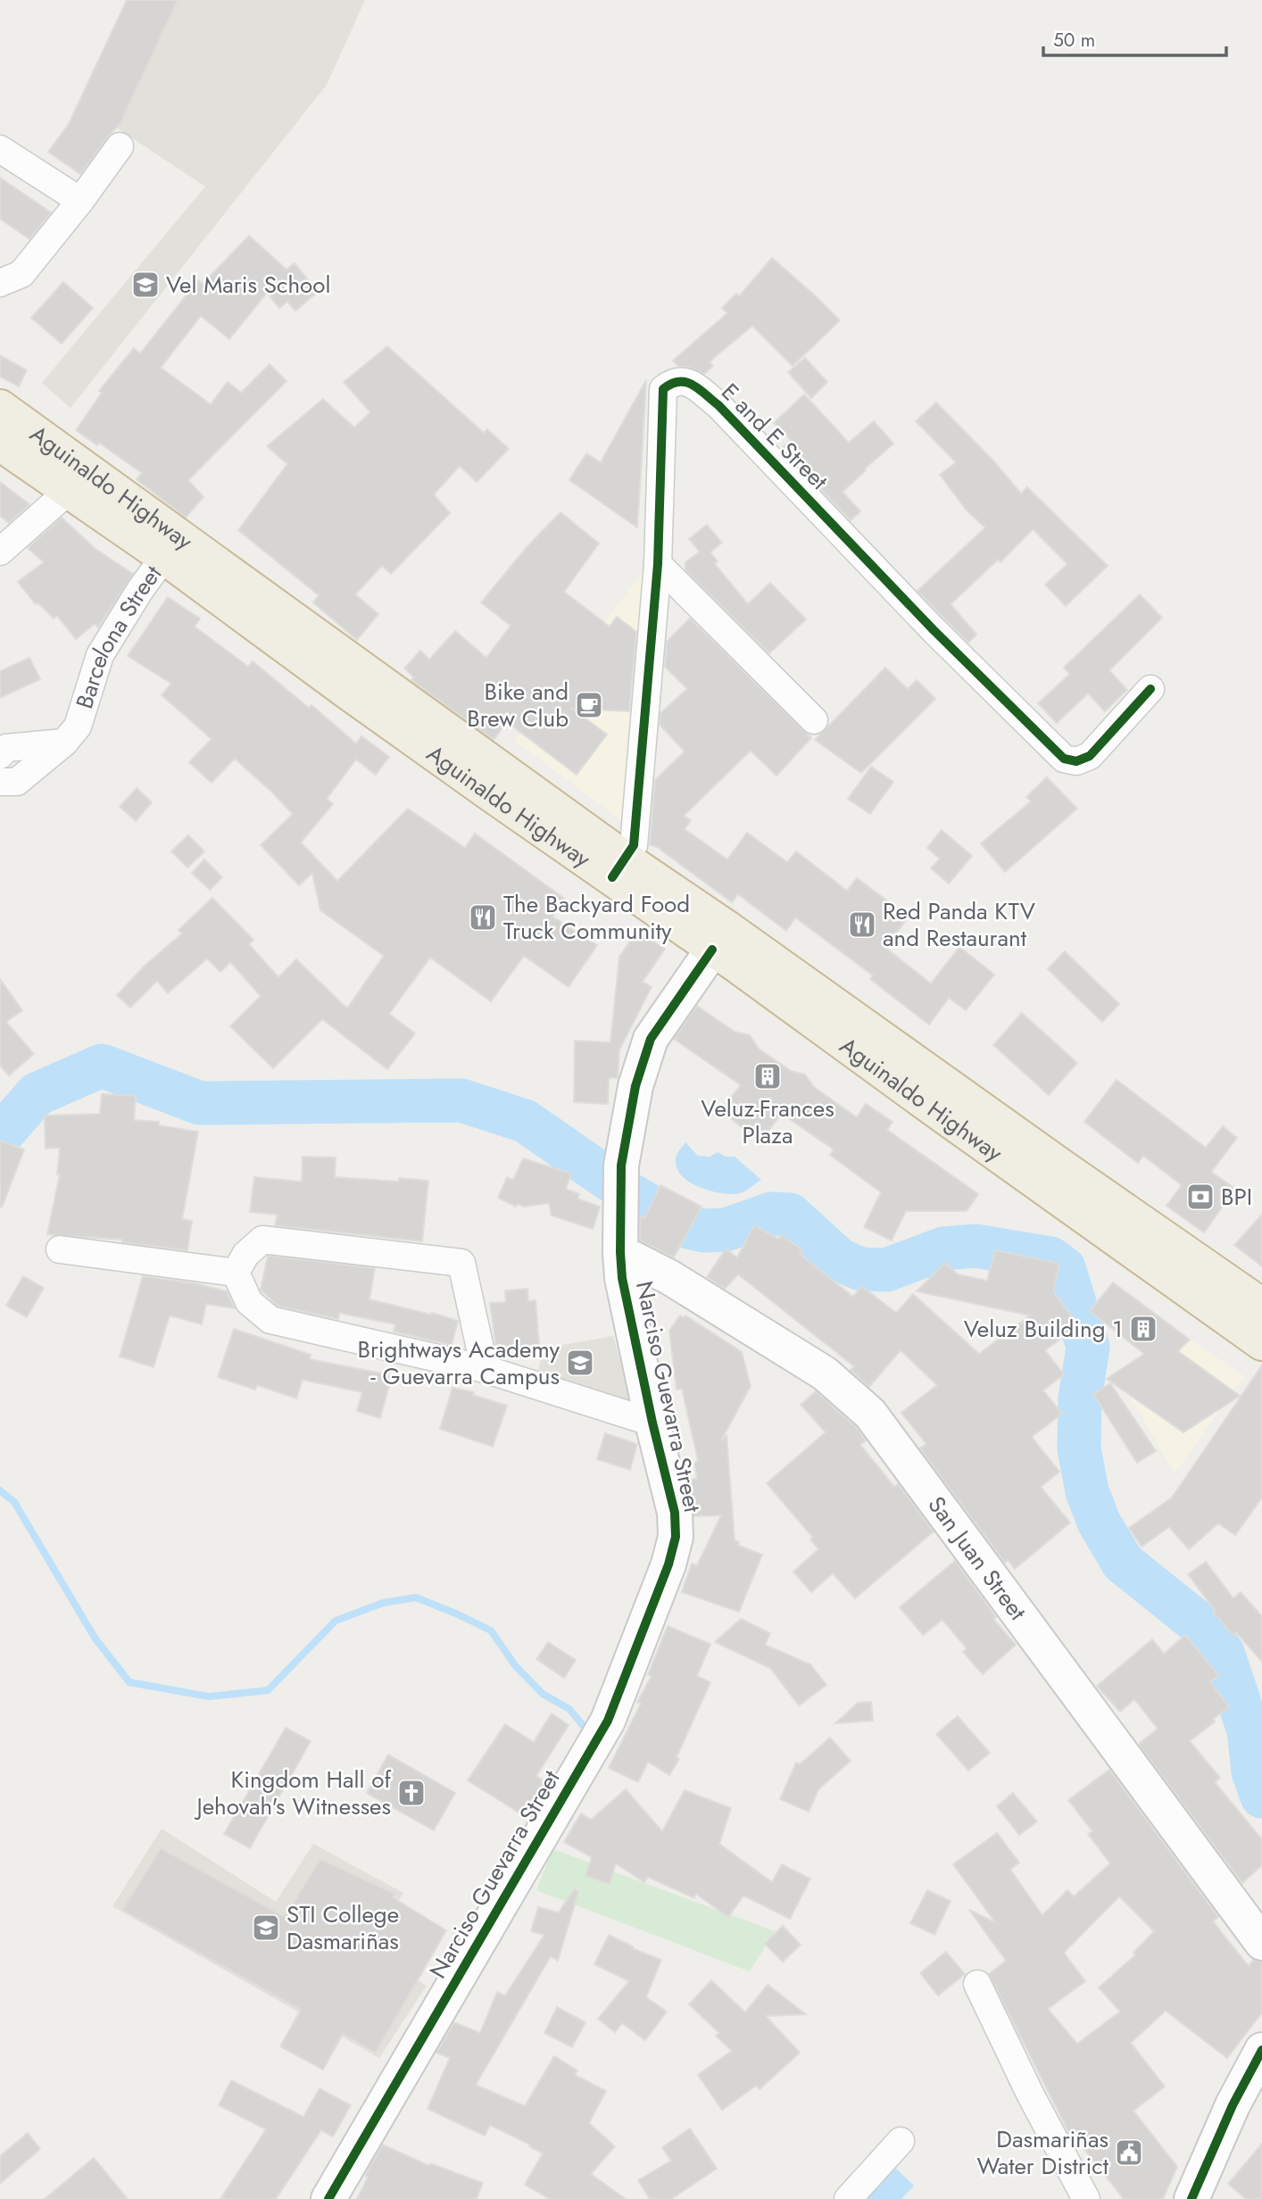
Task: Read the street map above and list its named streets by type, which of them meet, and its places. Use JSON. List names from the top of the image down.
{
  "streets": {
    "highway": ["Aguinaldo Highway"],
    "street": [
      "E and E Street",
      "Barcelona Street",
      "Narciso Guevarra Street",
      "San Juan Street"
    ]
  },
  "crossings": [
    ["E and E Street", "Aguinaldo Highway"],
    ["Aguinaldo Highway", "Barcelona Street"],
    ["Aguinaldo Highway", "Narciso Guevarra Street"],
    ["Narciso Guevarra Street", "San Juan Street"]
  ],
  "places": {
    "school or university": ["Vel Maris School", "Brightways Academy - Guevarra Campus", "STI College Dasmariñas"],
    "cafe": ["Bike and Brew Club"],
    "restaurant": ["The Backyard Food Truck Community", "Red Panda KTV and Restaurant"],
    "building": ["Veluz-Frances Plaza", "Veluz Building 1"],
    "bank": ["BPI"],
    "church": ["Kingdom Hall of Jehovah's Witnesses"],
    "public building": ["Dasmariñas Water District"]
  },
  "scale_bar": "50 m"
}
